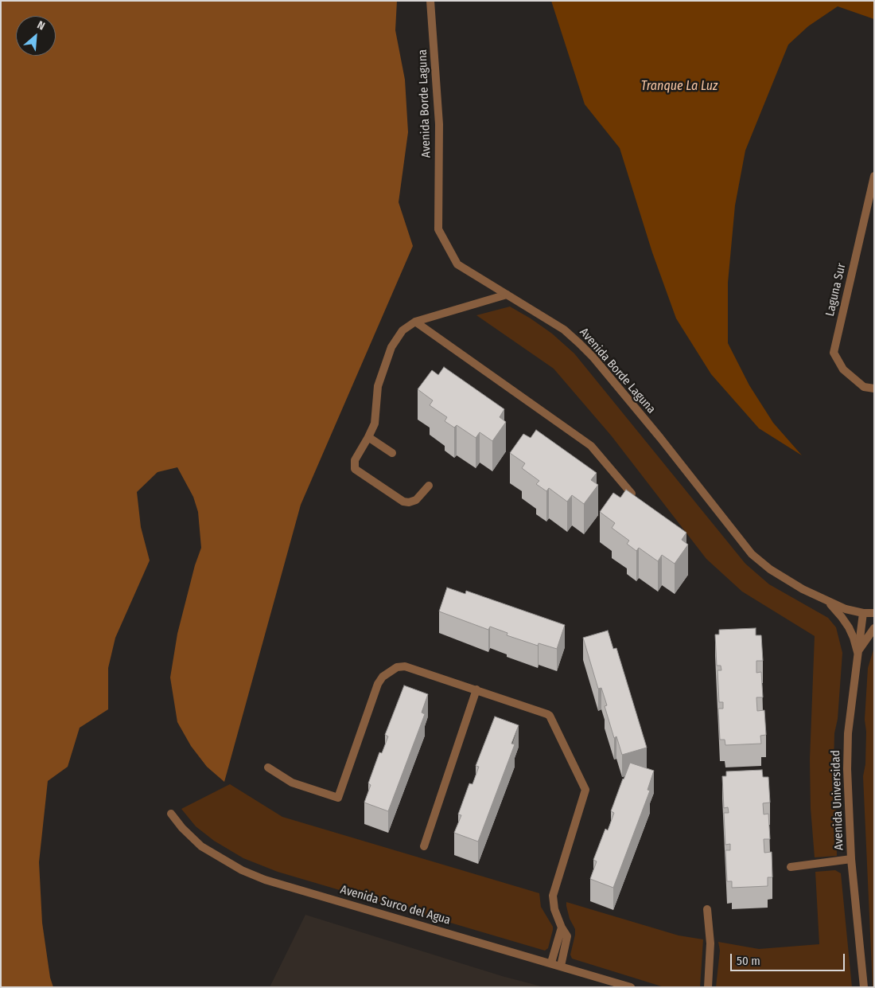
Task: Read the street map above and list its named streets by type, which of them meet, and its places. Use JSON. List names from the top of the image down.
{
  "streets": {
    "street": [
      "Avenida Borde Laguna",
      "Laguna Sur",
      "Avenida Universidad",
      "Avenida Surco del Agua"
    ]
  },
  "crossings": [
    ["Avenida Borde Laguna", "Avenida Universidad"]
  ],
  "water": ["Tranque La Luz"],
  "scale_bar": "50 m",
  "north": "top right"
}
